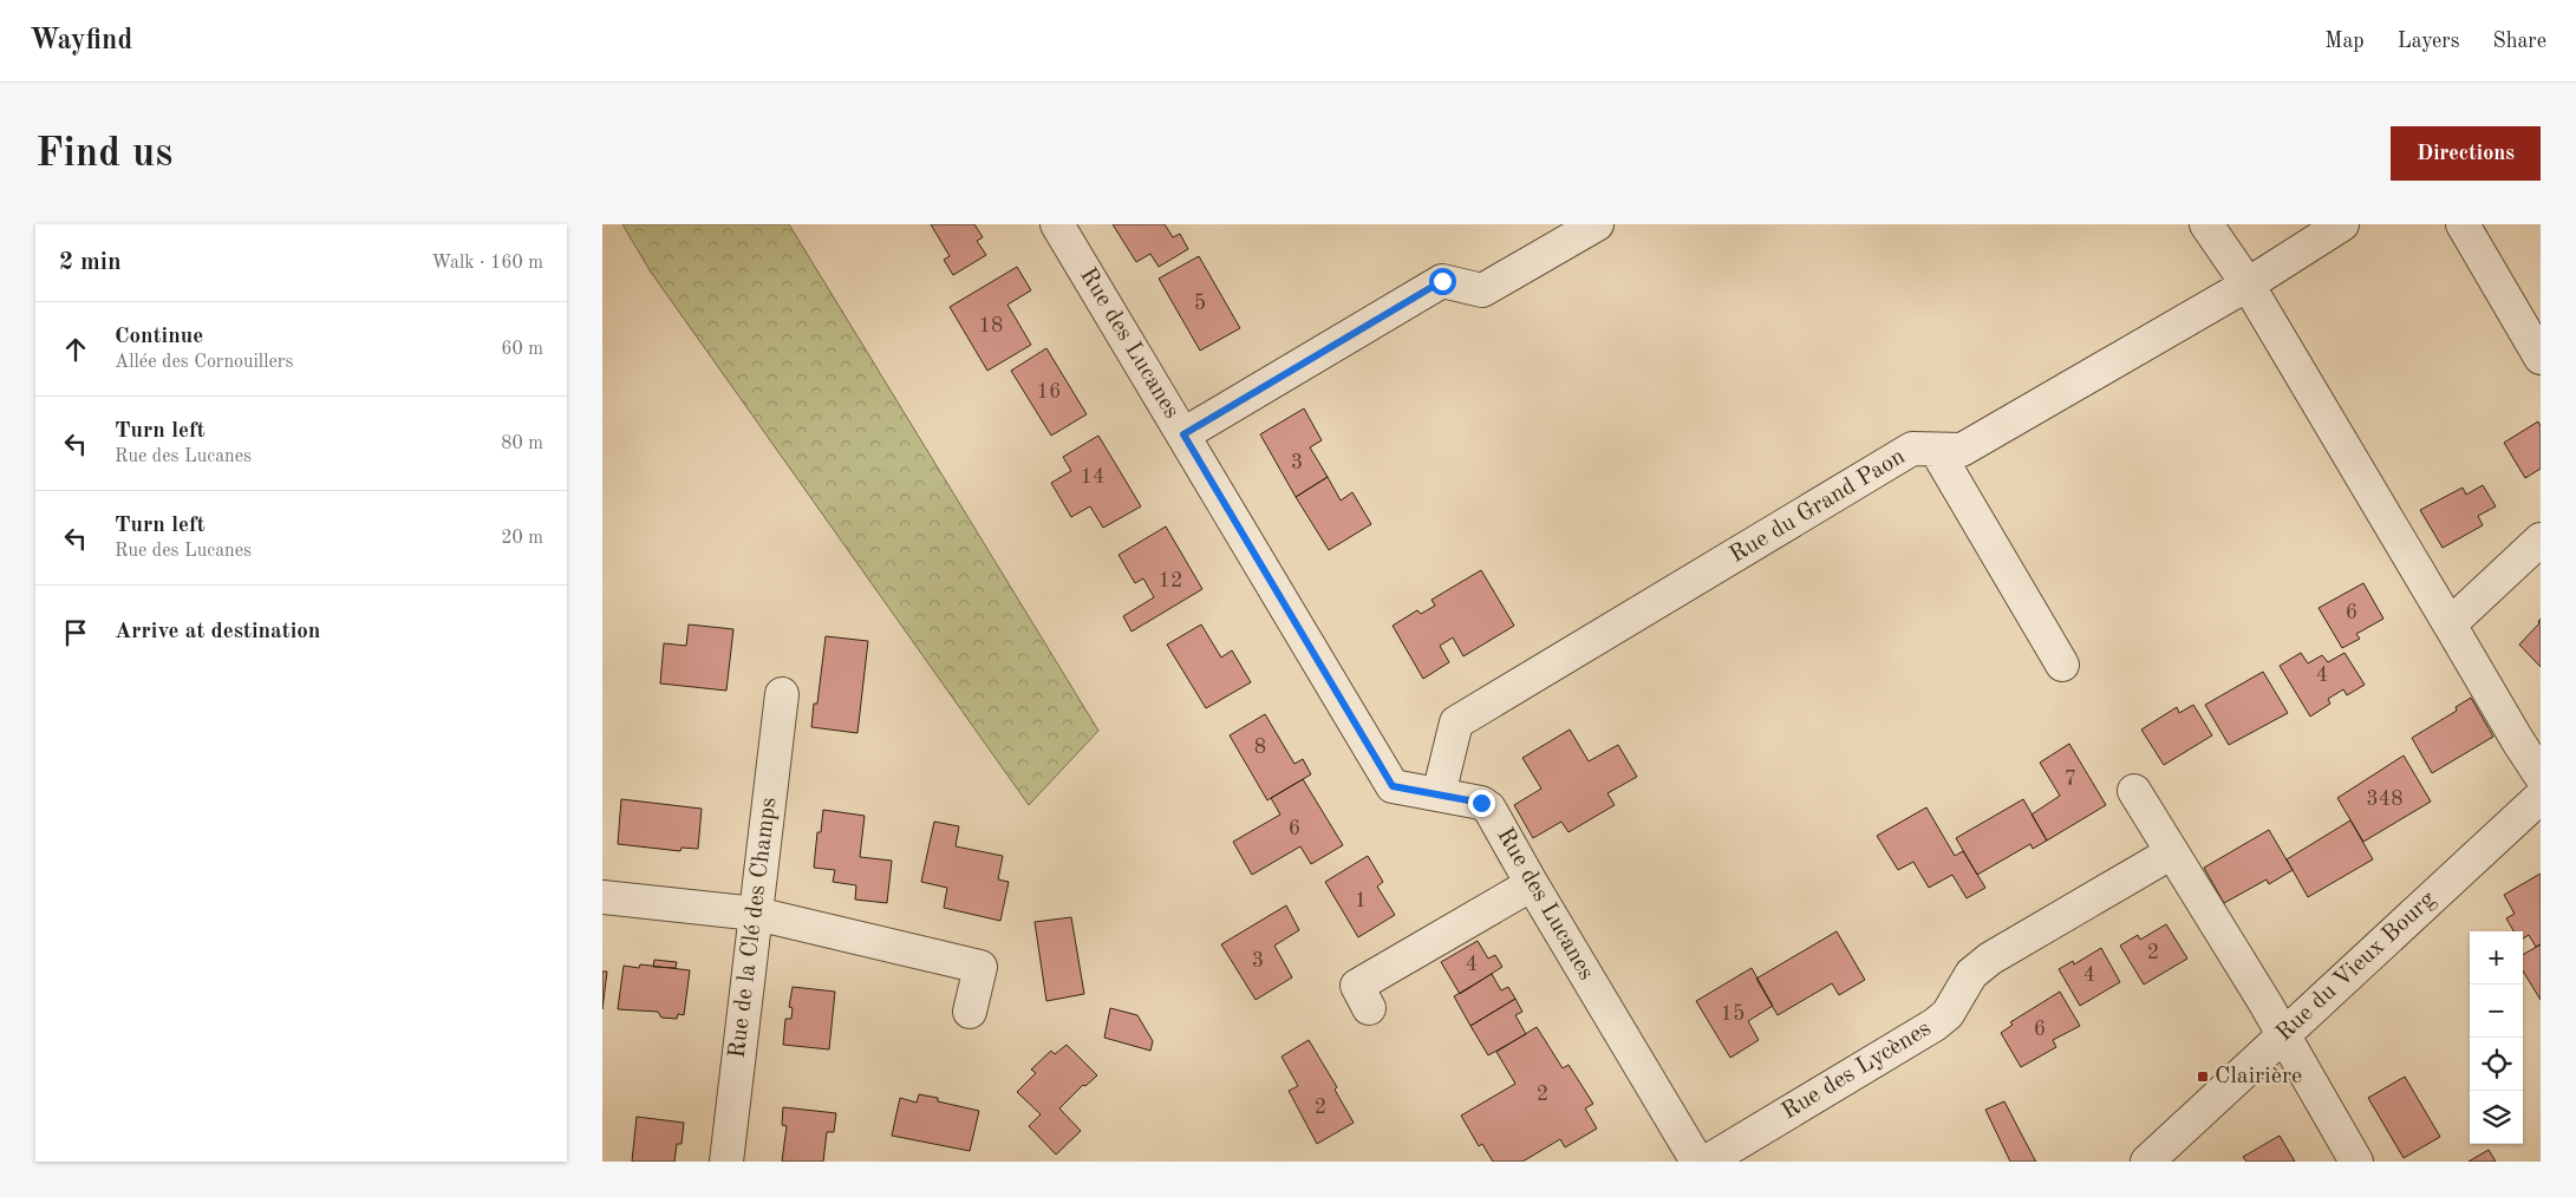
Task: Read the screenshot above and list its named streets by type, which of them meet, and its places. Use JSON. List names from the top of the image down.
{
  "streets": {
    "street": [
      "Rue des Lucanes",
      "Rue du Grand Paon",
      "Rue de la Clé des Champs",
      "Rue du Vieux Bourg",
      "Rue des Lycènes"
    ]
  },
  "crossings": [
    ["Rue des Lucanes", "Rue du Grand Paon"]
  ],
  "places": {
    "transit": ["Clairière"]
  },
  "house_numbers": [
    "5",
    "18",
    "16",
    "3",
    "14",
    "12",
    "6",
    "4",
    "8",
    "7",
    "348",
    "6",
    "1",
    "2",
    "3",
    "4",
    "4",
    "15",
    "6",
    "2",
    "2"
  ],
  "page": {
    "header": "Wayfind",
    "nav": ["Map", "Layers", "Share"],
    "buttons": "Directions",
    "title": "Find us",
    "heading": ["2 min", "Walk · 160 m"],
    "list": [
      ["Continue", "Allée des Cornouillers", "60 m"],
      ["Turn left", "Rue des Lucanes", "80 m"],
      ["Turn left", "Rue des Lucanes", "20 m"],
      "Arrive at destination"
    ],
    "map_buttons": ["+", "−"]
  }
}
